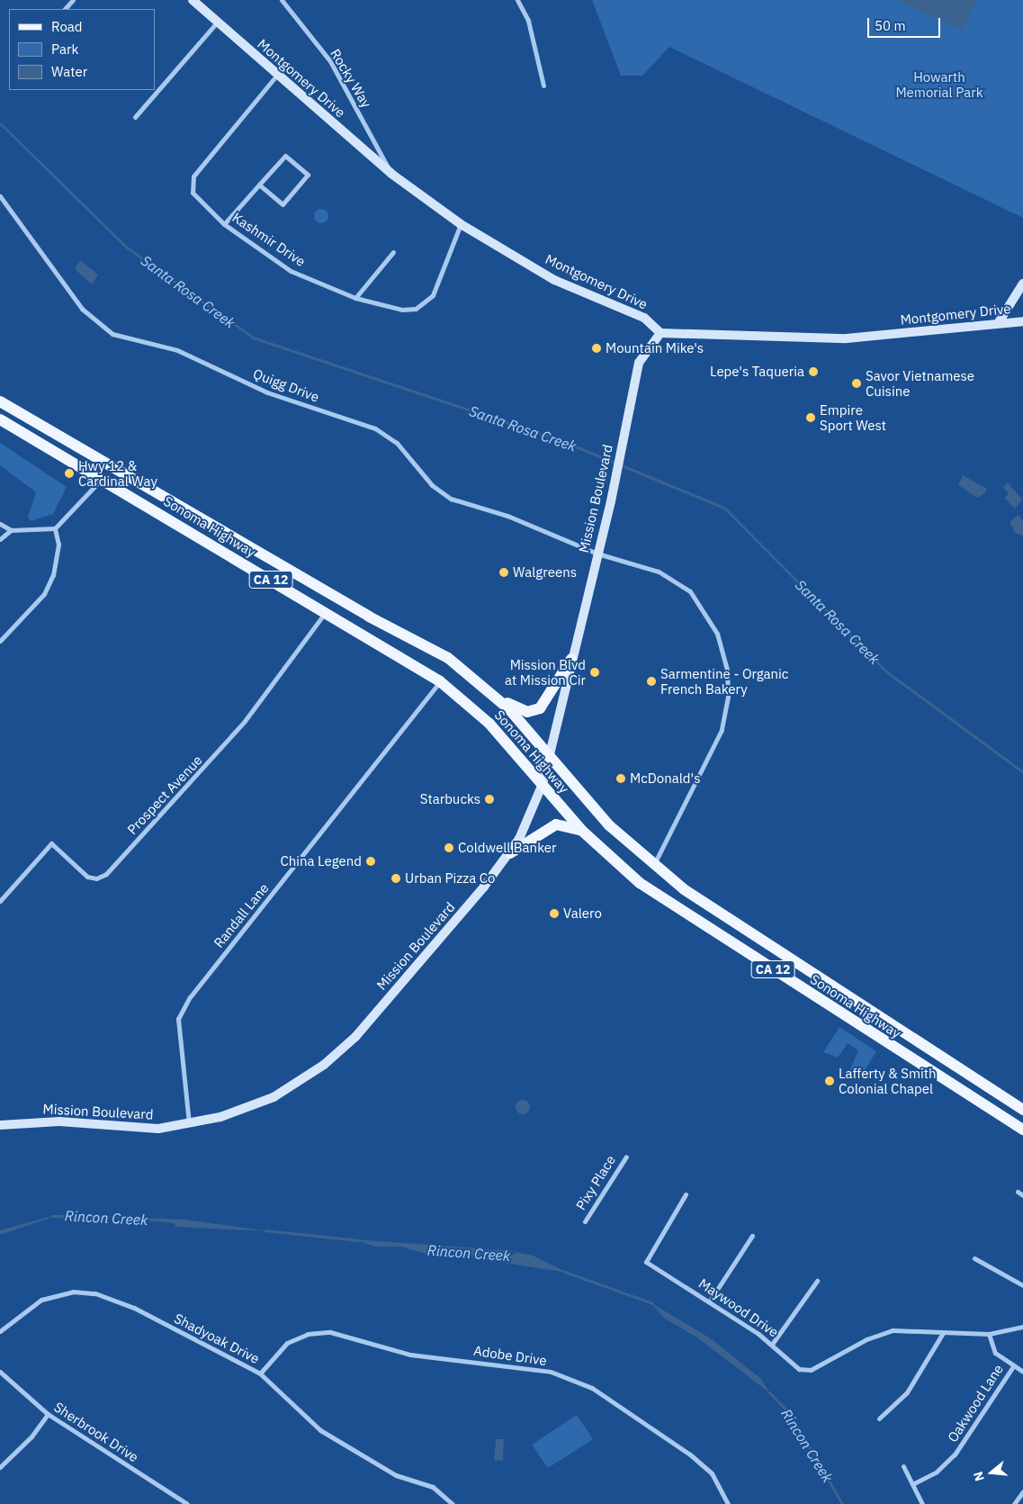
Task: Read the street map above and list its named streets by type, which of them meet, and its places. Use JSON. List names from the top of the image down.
{
  "streets": {
    "main road": [
      "Montgomery Drive",
      "Mission Boulevard",
      "Sonoma Highway",
      "CA 12"
    ],
    "street": [
      "Rocky Way",
      "Kashmir Drive",
      "Quigg Drive",
      "Prospect Avenue",
      "Randall Lane",
      "Pixy Place",
      "Maywood Drive",
      "Shadyoak Drive",
      "Adobe Drive",
      "Oakwood Lane",
      "Sherbrook Drive"
    ]
  },
  "crossings": [
    ["Montgomery Drive", "Rocky Way"],
    ["Montgomery Drive", "Kashmir Drive"],
    ["Montgomery Drive", "Mission Boulevard"],
    ["Quigg Drive", "Mission Boulevard"],
    ["Quigg Drive", "Sonoma Highway"],
    ["Mission Boulevard", "Sonoma Highway"],
    ["Mission Boulevard", "Randall Lane"],
    ["Sonoma Highway", "Prospect Avenue"],
    ["Sonoma Highway", "Randall Lane"],
    ["Shadyoak Drive", "Adobe Drive"]
  ],
  "water": ["Santa Rosa Creek", "Rincon Creek"],
  "parks": ["Howarth Memorial Park"],
  "places": [
    "Mountain Mike's",
    "Lepe's Taqueria",
    "Savor Vietnamese Cuisine",
    "Empire Sport West",
    "Hwy 12 & Cardinal Way",
    "Walgreens",
    "Mission Blvd at Mission Cir",
    "Sarmentine - Organic French Bakery",
    "McDonald's",
    "Starbucks",
    "Coldwell Banker",
    "China Legend",
    "Urban Pizza Co",
    "Valero",
    "Lafferty & Smith Colonial Chapel"
  ],
  "legend": ["Road", "Park", "Water"],
  "scale_bar": "50 m",
  "north": "left"
}
